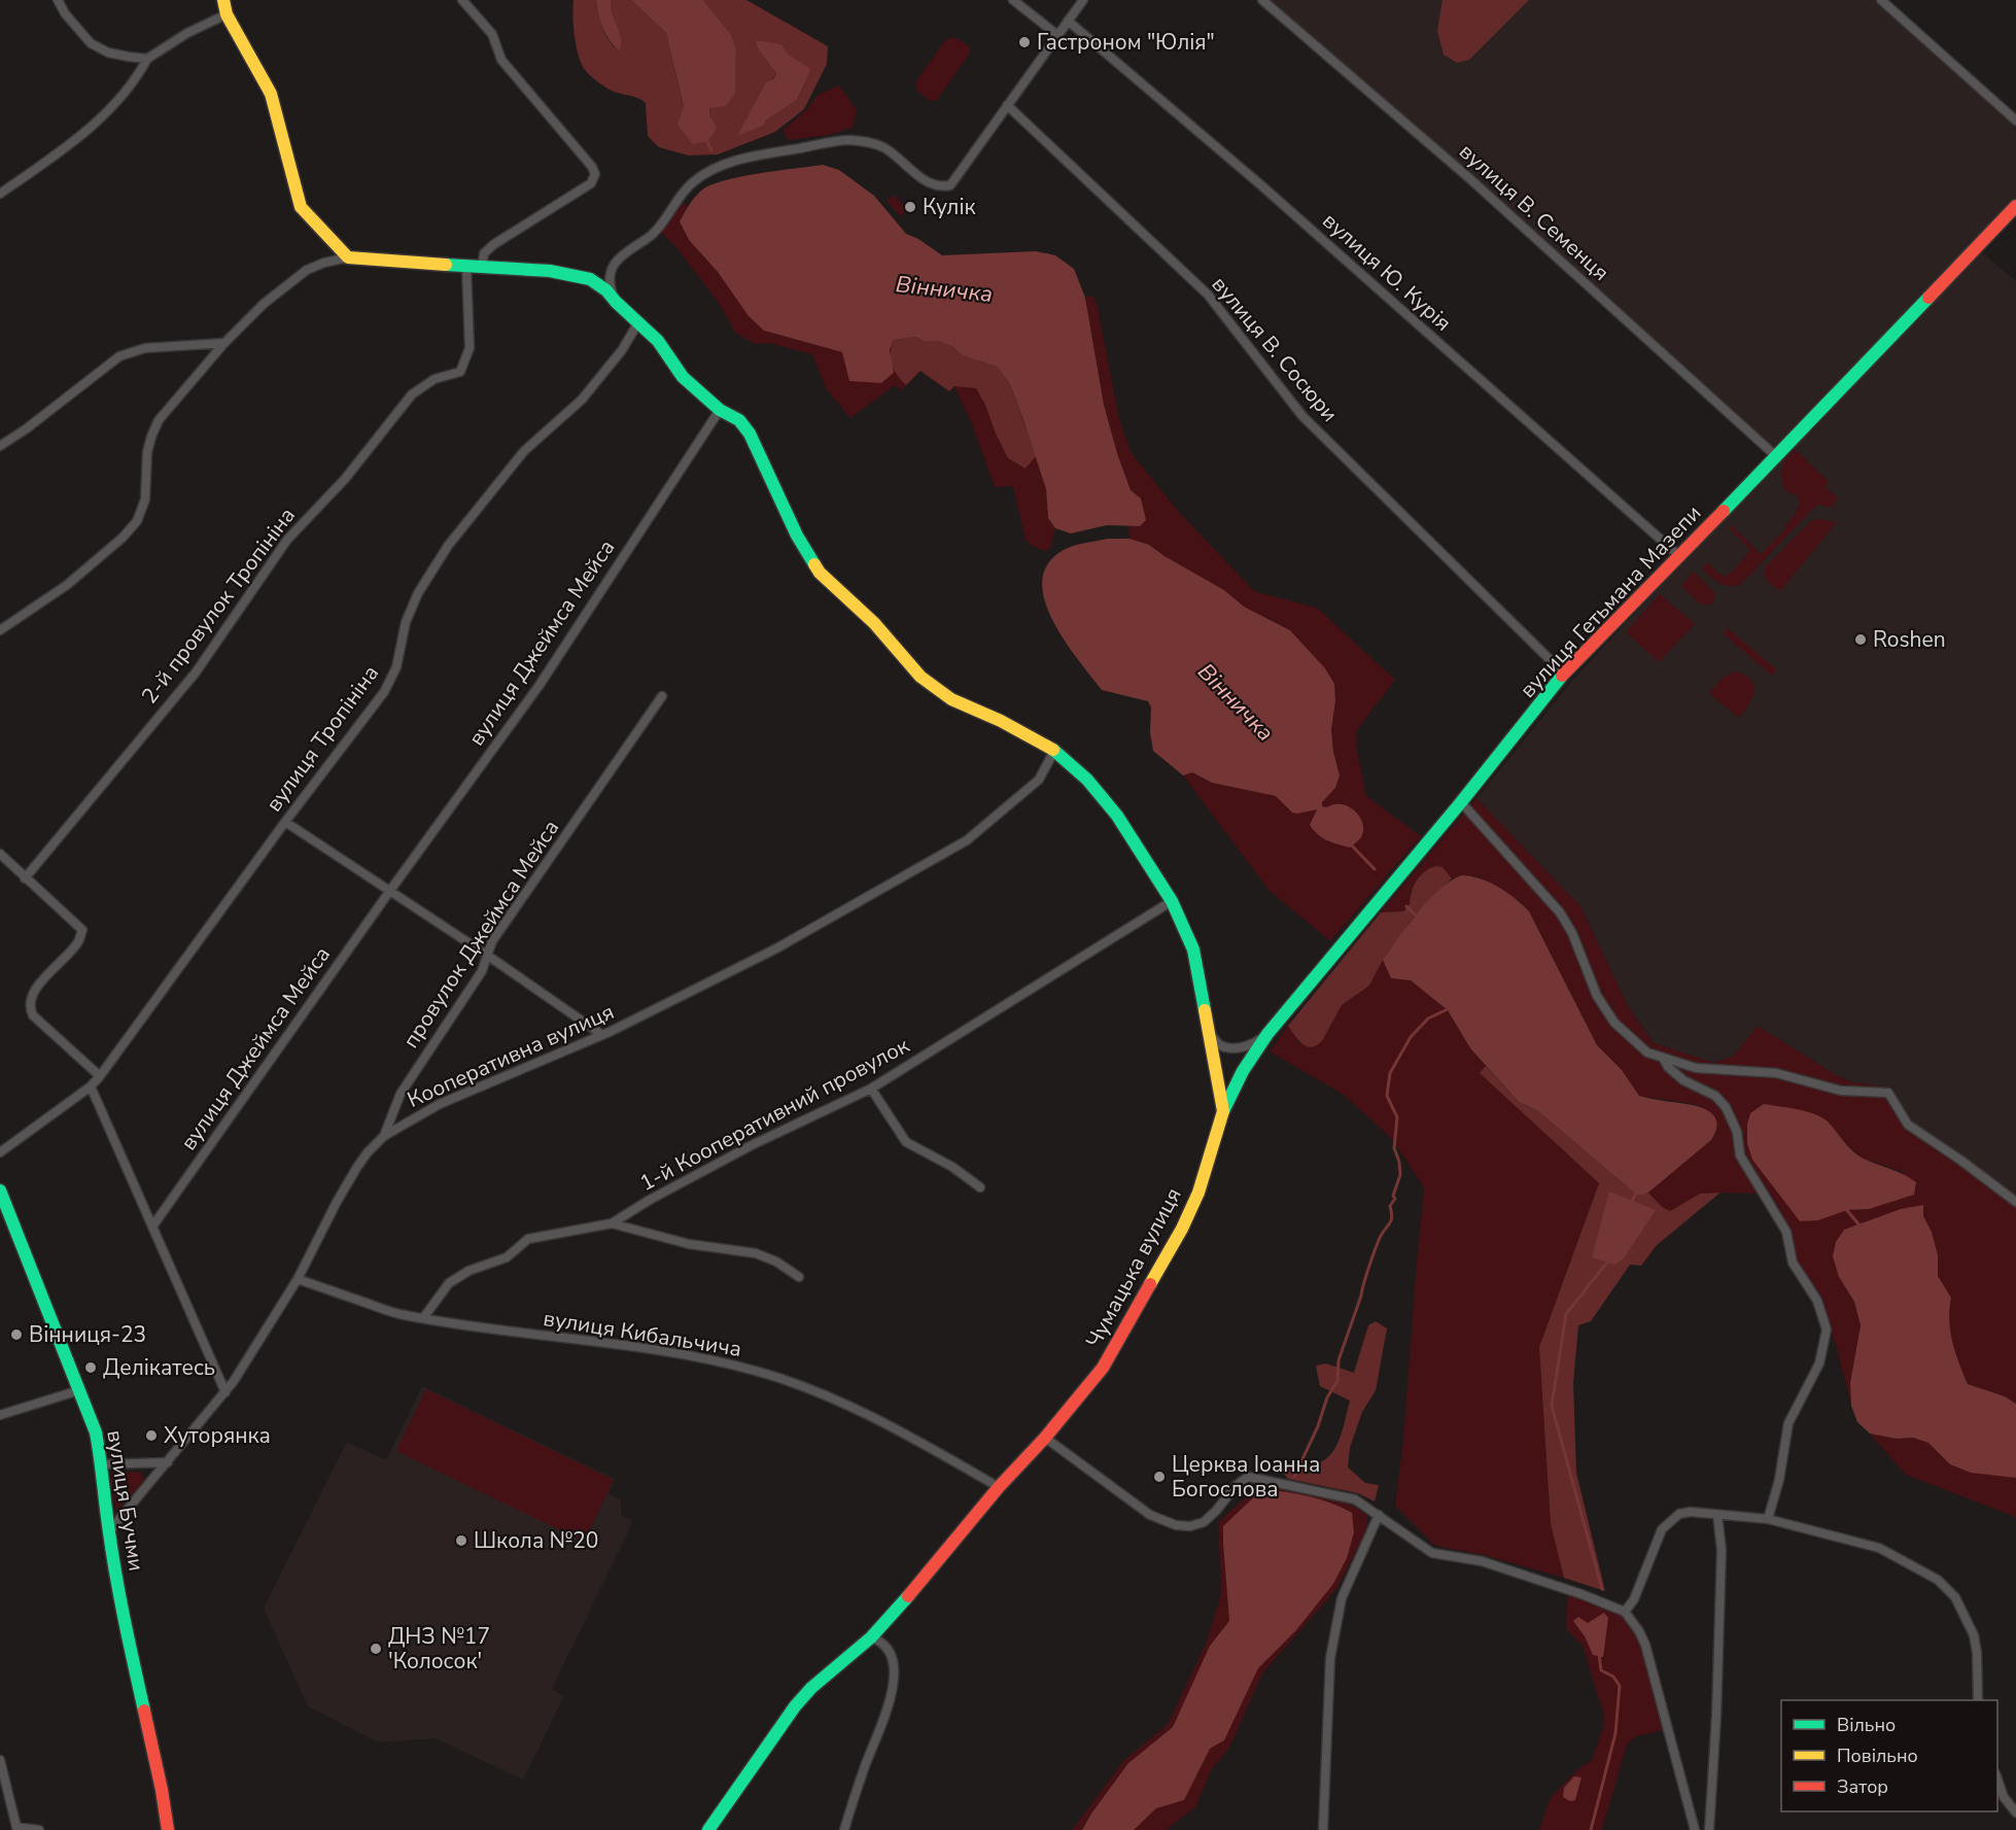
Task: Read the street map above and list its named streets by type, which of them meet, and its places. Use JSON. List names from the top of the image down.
{
  "streets": {
    "street": [
      "вулиця В. Семенця",
      "вулиця Ю. Курія",
      "вулиця В. Сосюри",
      "вулиця Гетьмана Мазепи",
      "2-й провулок Тропініна",
      "вулиця Джеймса Мейса",
      "вулиця Тропініна",
      "провулок Джеймса Мейса",
      "Кооперативна вулиця",
      "1-й Кооперативний провулок",
      "Чумацька вулиця",
      "вулиця Кибальчича",
      "вулиця Бучми"
    ]
  },
  "crossings": [
    ["вулиця В. Семенця", "вулиця Гетьмана Мазепи"],
    ["вулиця Ю. Курія", "вулиця Гетьмана Мазепи"],
    ["вулиця В. Сосюри", "вулиця Гетьмана Мазепи"],
    ["вулиця Гетьмана Мазепи", "Чумацька вулиця"],
    ["2-й провулок Тропініна", "Чумацька вулиця"],
    ["вулиця Джеймса Мейса", "Чумацька вулиця"],
    ["вулиця Тропініна", "Чумацька вулиця"],
    ["провулок Джеймса Мейса", "Кооперативна вулиця"],
    ["Кооперативна вулиця", "Чумацька вулиця"],
    ["Кооперативна вулиця", "вулиця Кибальчича"],
    ["Кооперативна вулиця", "вулиця Бучми"],
    ["1-й Кооперативний провулок", "Чумацька вулиця"],
    ["1-й Кооперативний провулок", "вулиця Кибальчича"],
    ["Чумацька вулиця", "вулиця Кибальчича"]
  ],
  "water": ["Вінничка"],
  "places": [
    "Гастроном \"Юлія\"",
    "Кулік",
    "Roshen",
    "Вінниця-23",
    "Делікатесь",
    "Хуторянка",
    "Церква Іоанна Богослова",
    "Школа №20",
    "ДНЗ №17 'Колосок'"
  ],
  "legend": ["Вільно", "Повільно", "Затор"]
}
